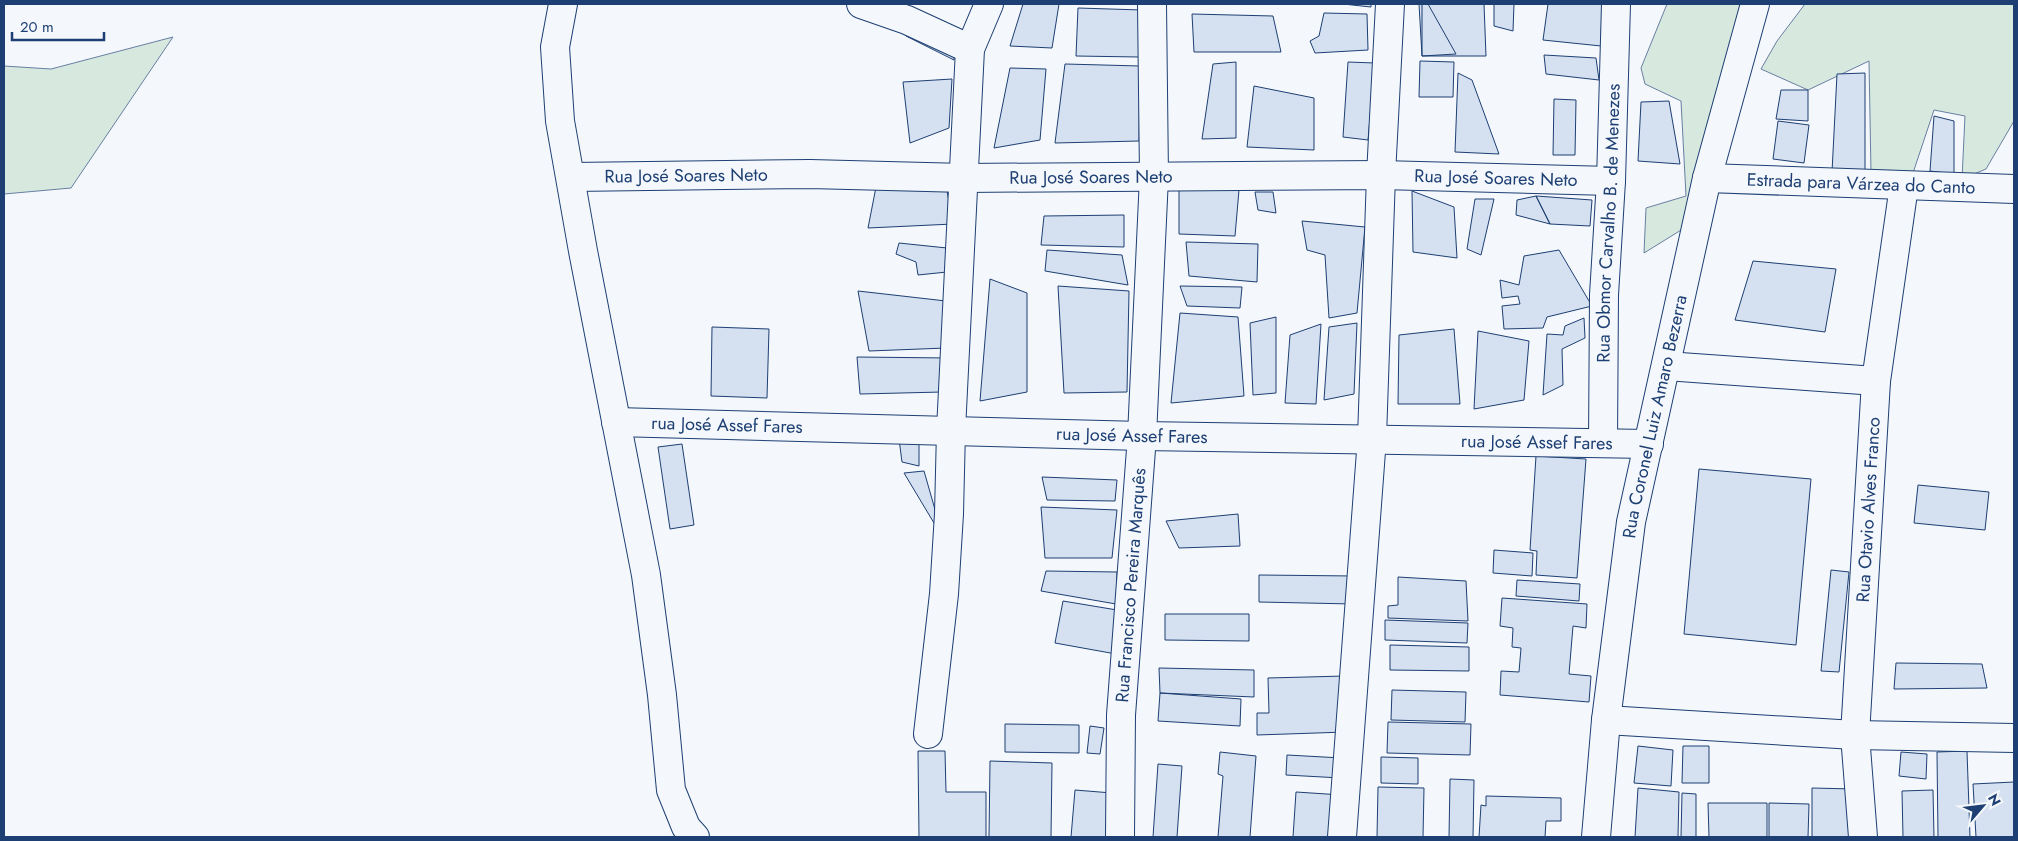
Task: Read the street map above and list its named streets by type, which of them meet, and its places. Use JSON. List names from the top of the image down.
{
  "streets": {
    "street": [
      "Rua José Soares Neto",
      "Estrada para Várzea do Canto",
      "Rua Obmor Carvalho B. de Menezes",
      "Rua Coronel Luiz Amaro Bezerra",
      "rua José Assef Fares",
      "Rua Otavio Alves Franco",
      "Rua Francisco Pereira Marquês"
    ]
  },
  "crossings": [
    ["Rua José Soares Neto", "Rua Obmor Carvalho B. de Menezes"],
    ["Rua José Soares Neto", "Rua Francisco Pereira Marquês"],
    ["Estrada para Várzea do Canto", "Rua Coronel Luiz Amaro Bezerra"],
    ["Estrada para Várzea do Canto", "Rua Otavio Alves Franco"],
    ["Rua Obmor Carvalho B. de Menezes", "rua José Assef Fares"],
    ["Rua Coronel Luiz Amaro Bezerra", "rua José Assef Fares"],
    ["rua José Assef Fares", "Rua Francisco Pereira Marquês"]
  ],
  "scale_bar": "20 m",
  "north": "top right"
}
